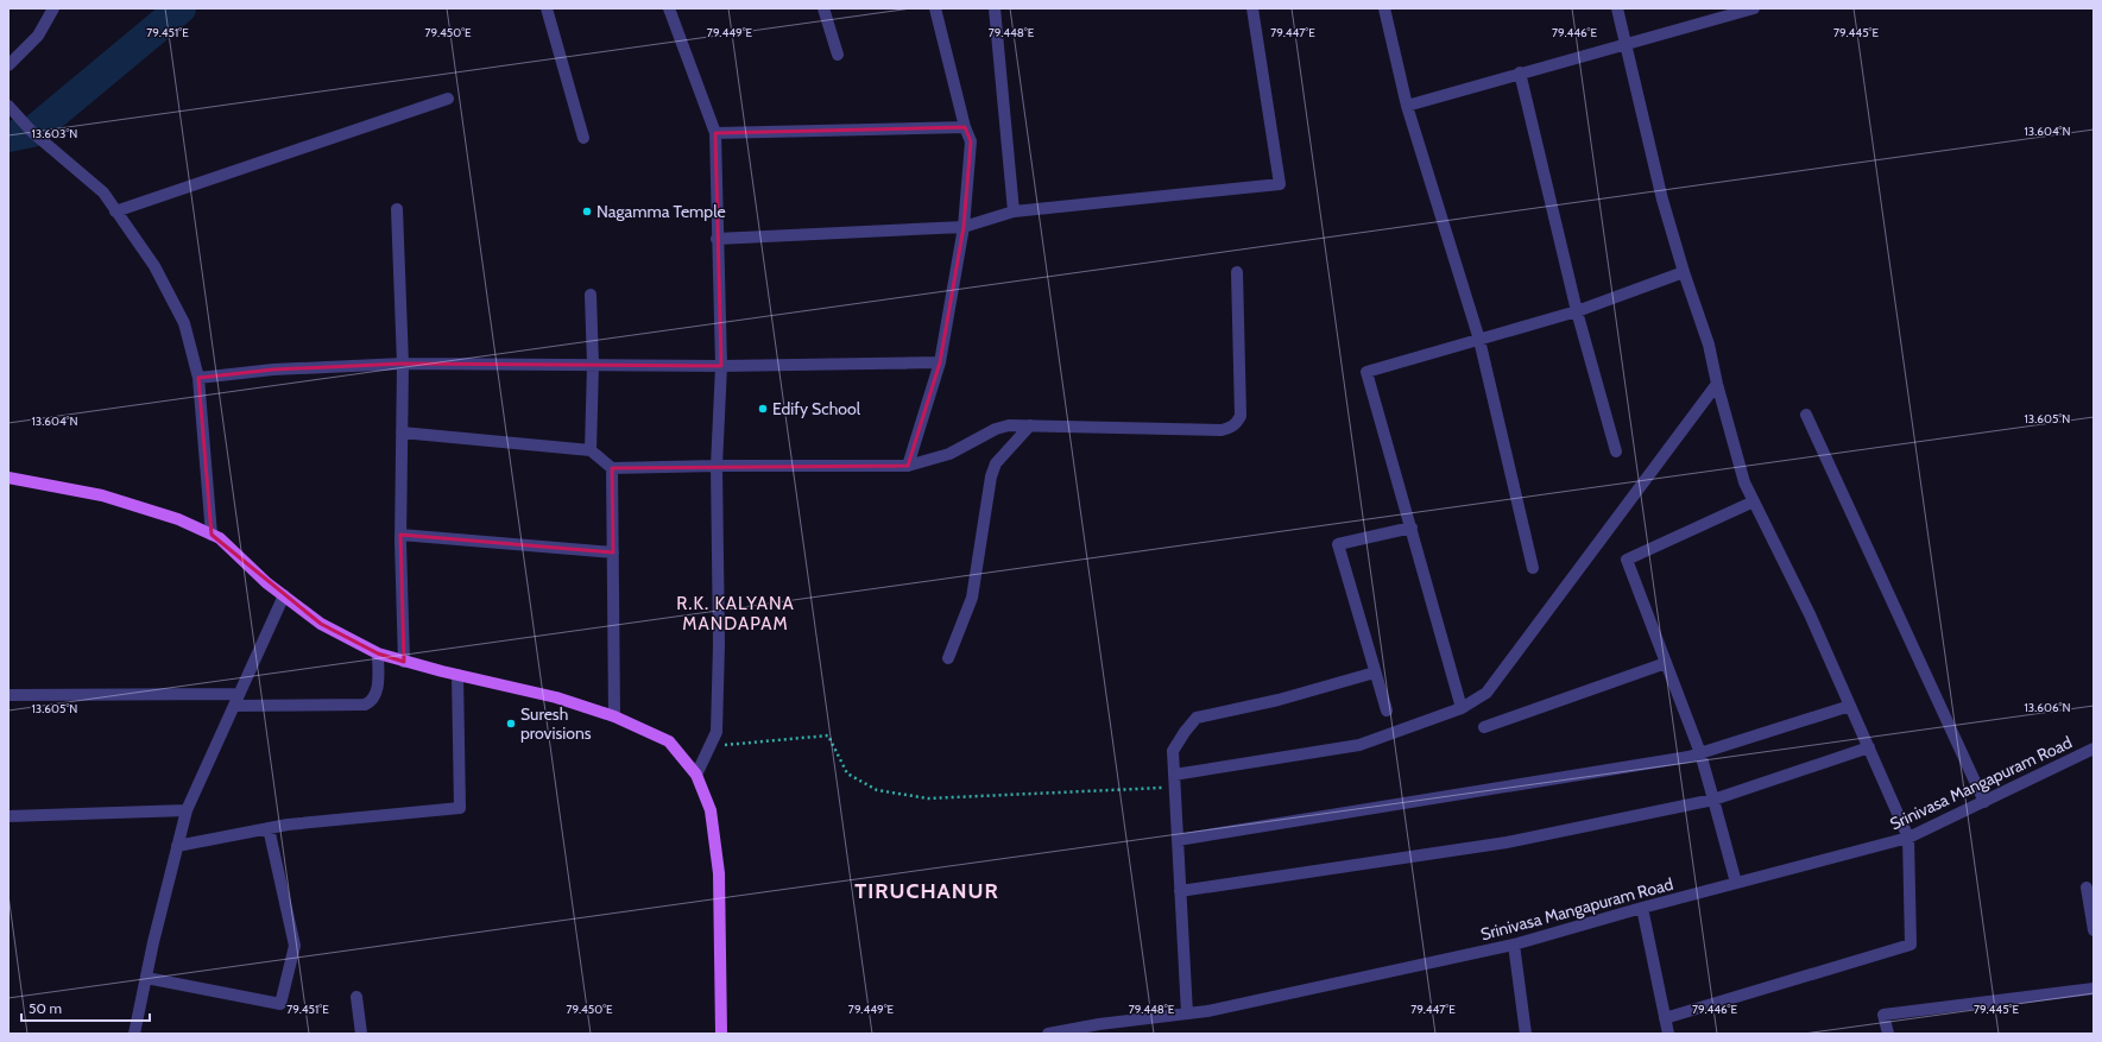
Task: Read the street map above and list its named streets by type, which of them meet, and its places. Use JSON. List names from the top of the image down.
{
  "streets": {
    "street": ["Srinivasa Mangapuram Road"]
  },
  "districts": ["R.K. KALYANA MANDAPAM", "TIRUCHANUR"],
  "places": ["Nagamma Temple", "Edify School", "Suresh provisions"],
  "scale_bar": "50 m",
  "coordinates": [
    "79.451°E",
    "79.450°E",
    "79.449°E",
    "79.448°E",
    "79.447°E",
    "79.446°E",
    "79.445°E",
    "13.604°N",
    "13.603°N",
    "13.605°N",
    "13.606°N"
  ]
}
